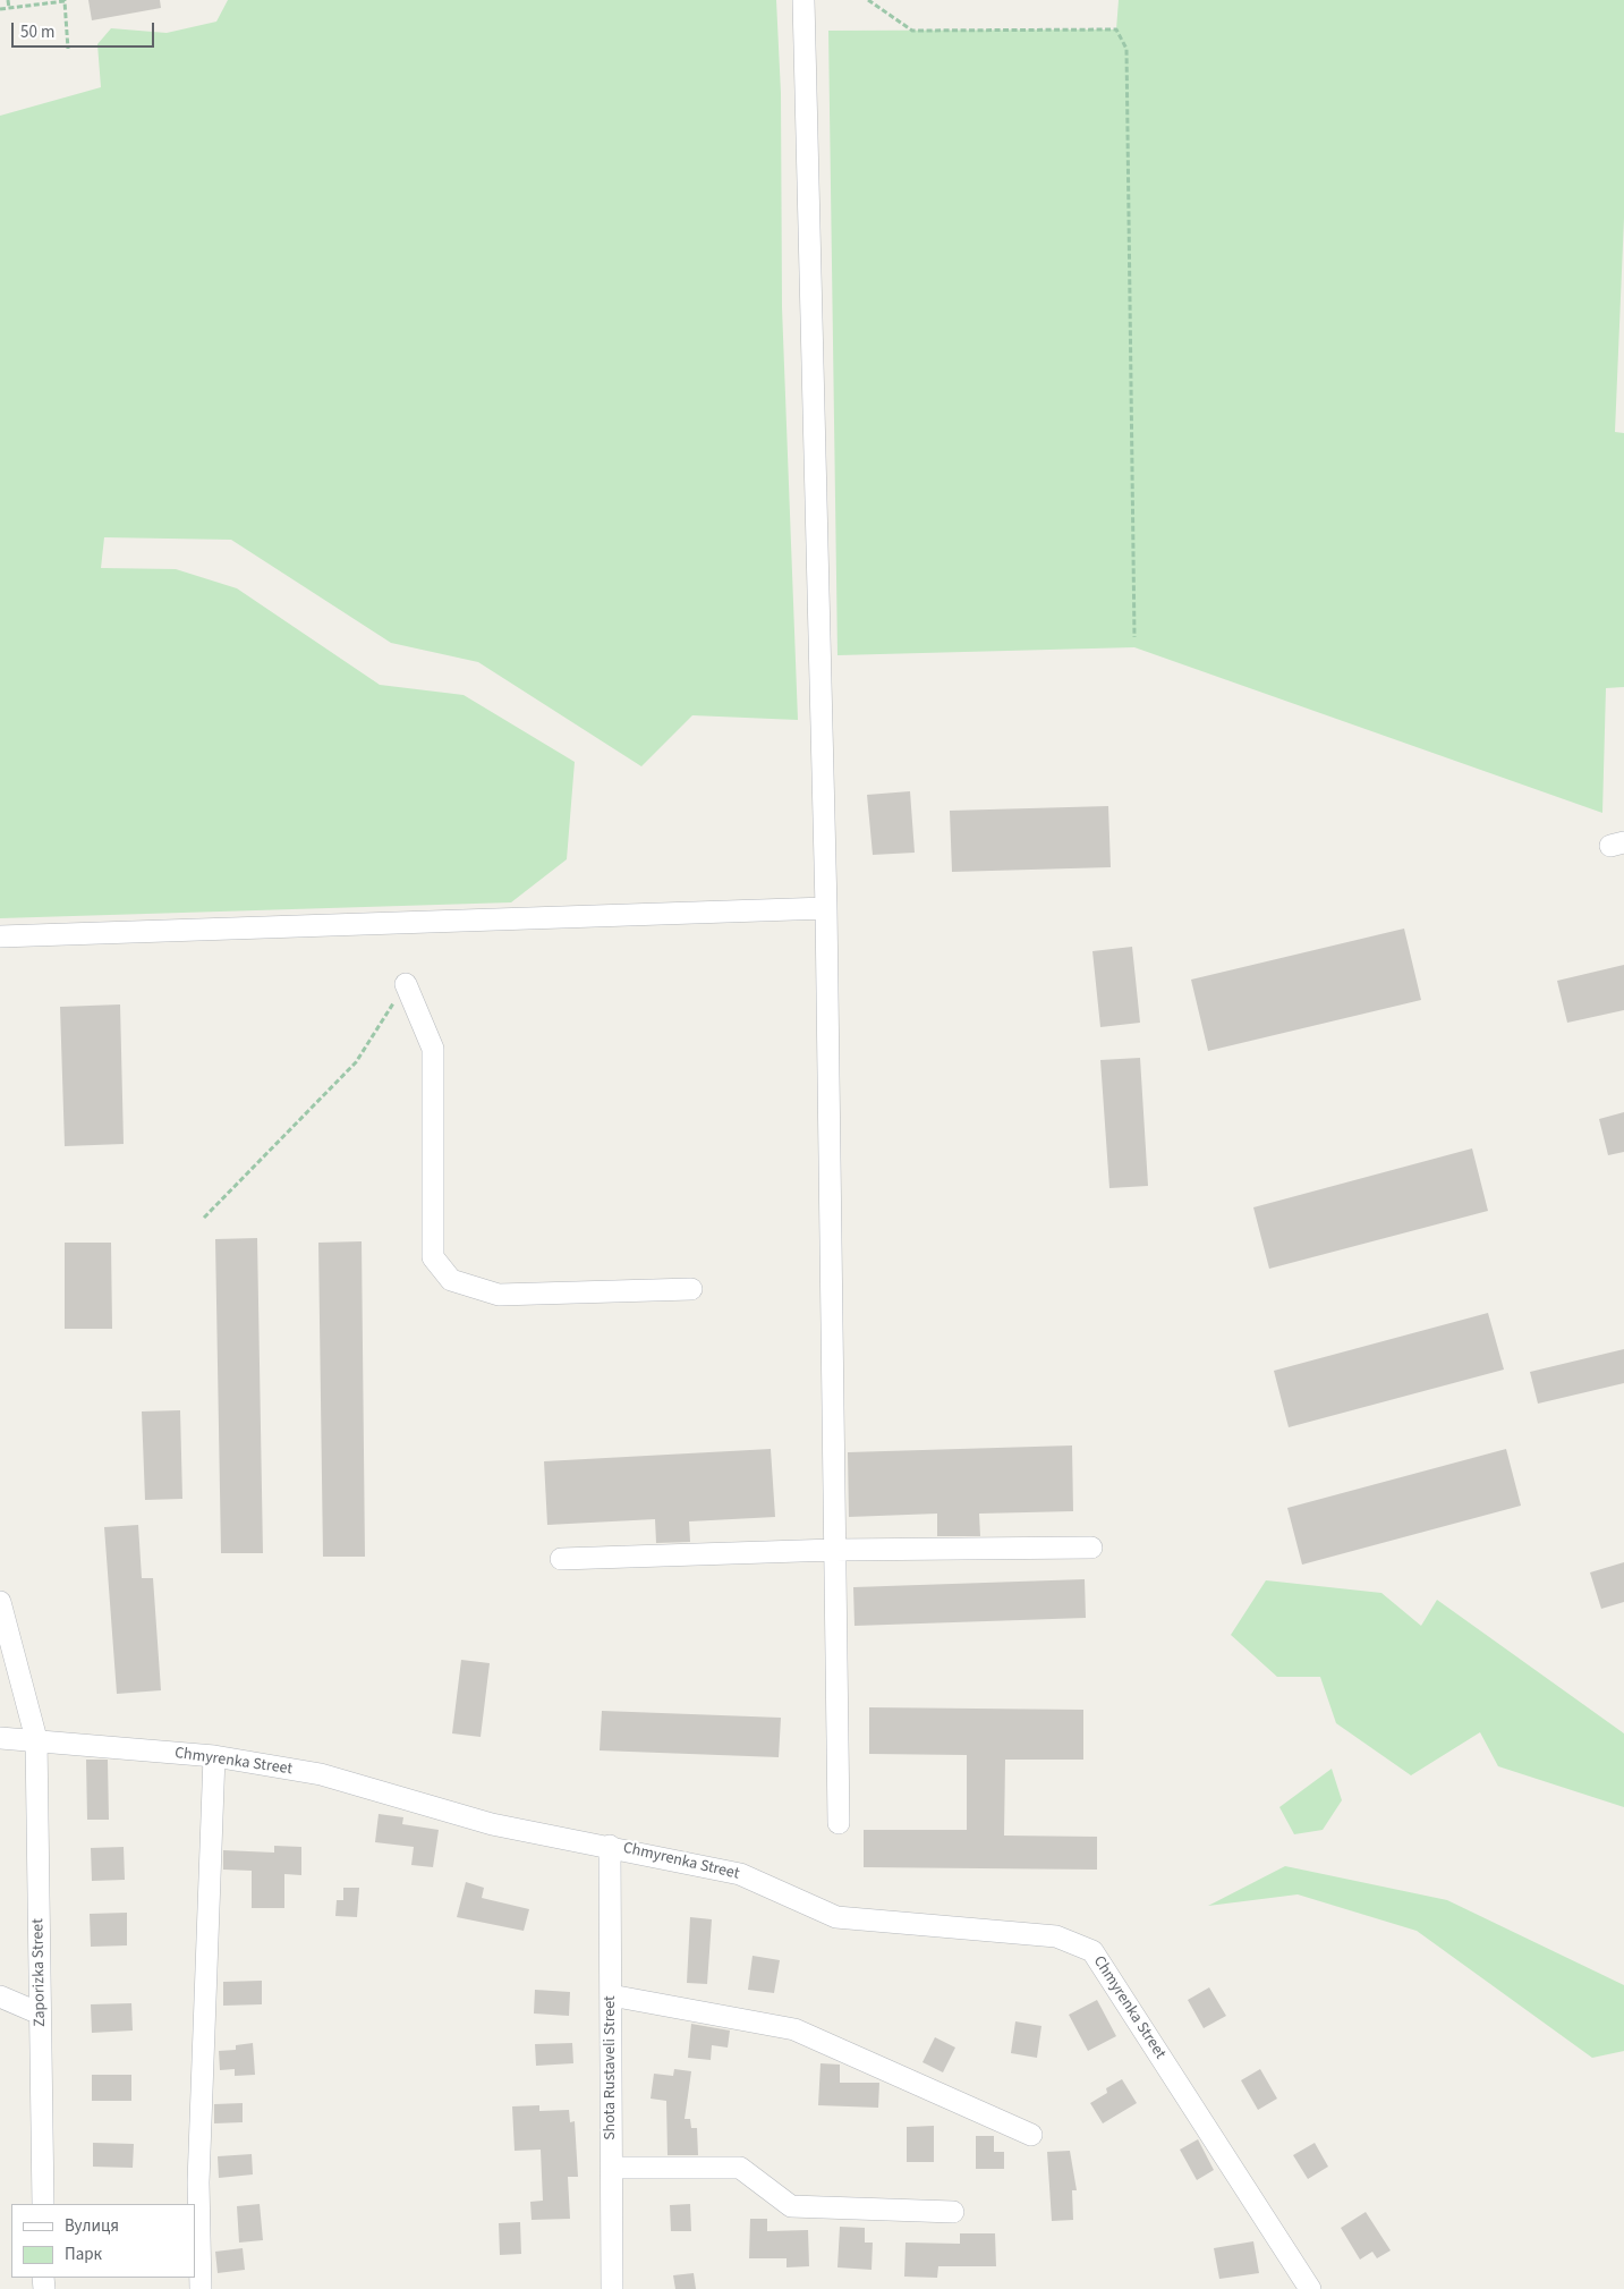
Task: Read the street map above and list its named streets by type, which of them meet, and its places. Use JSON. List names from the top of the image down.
{
  "streets": {
    "street": ["Chmyrenka Street", "Zaporizka Street", "Shota Rustaveli Street"]
  },
  "crossings": [
    ["Chmyrenka Street", "Zaporizka Street"],
    ["Chmyrenka Street", "Shota Rustaveli Street"]
  ],
  "legend": ["Вулиця", "Парк"],
  "scale_bar": "50 m"
}
